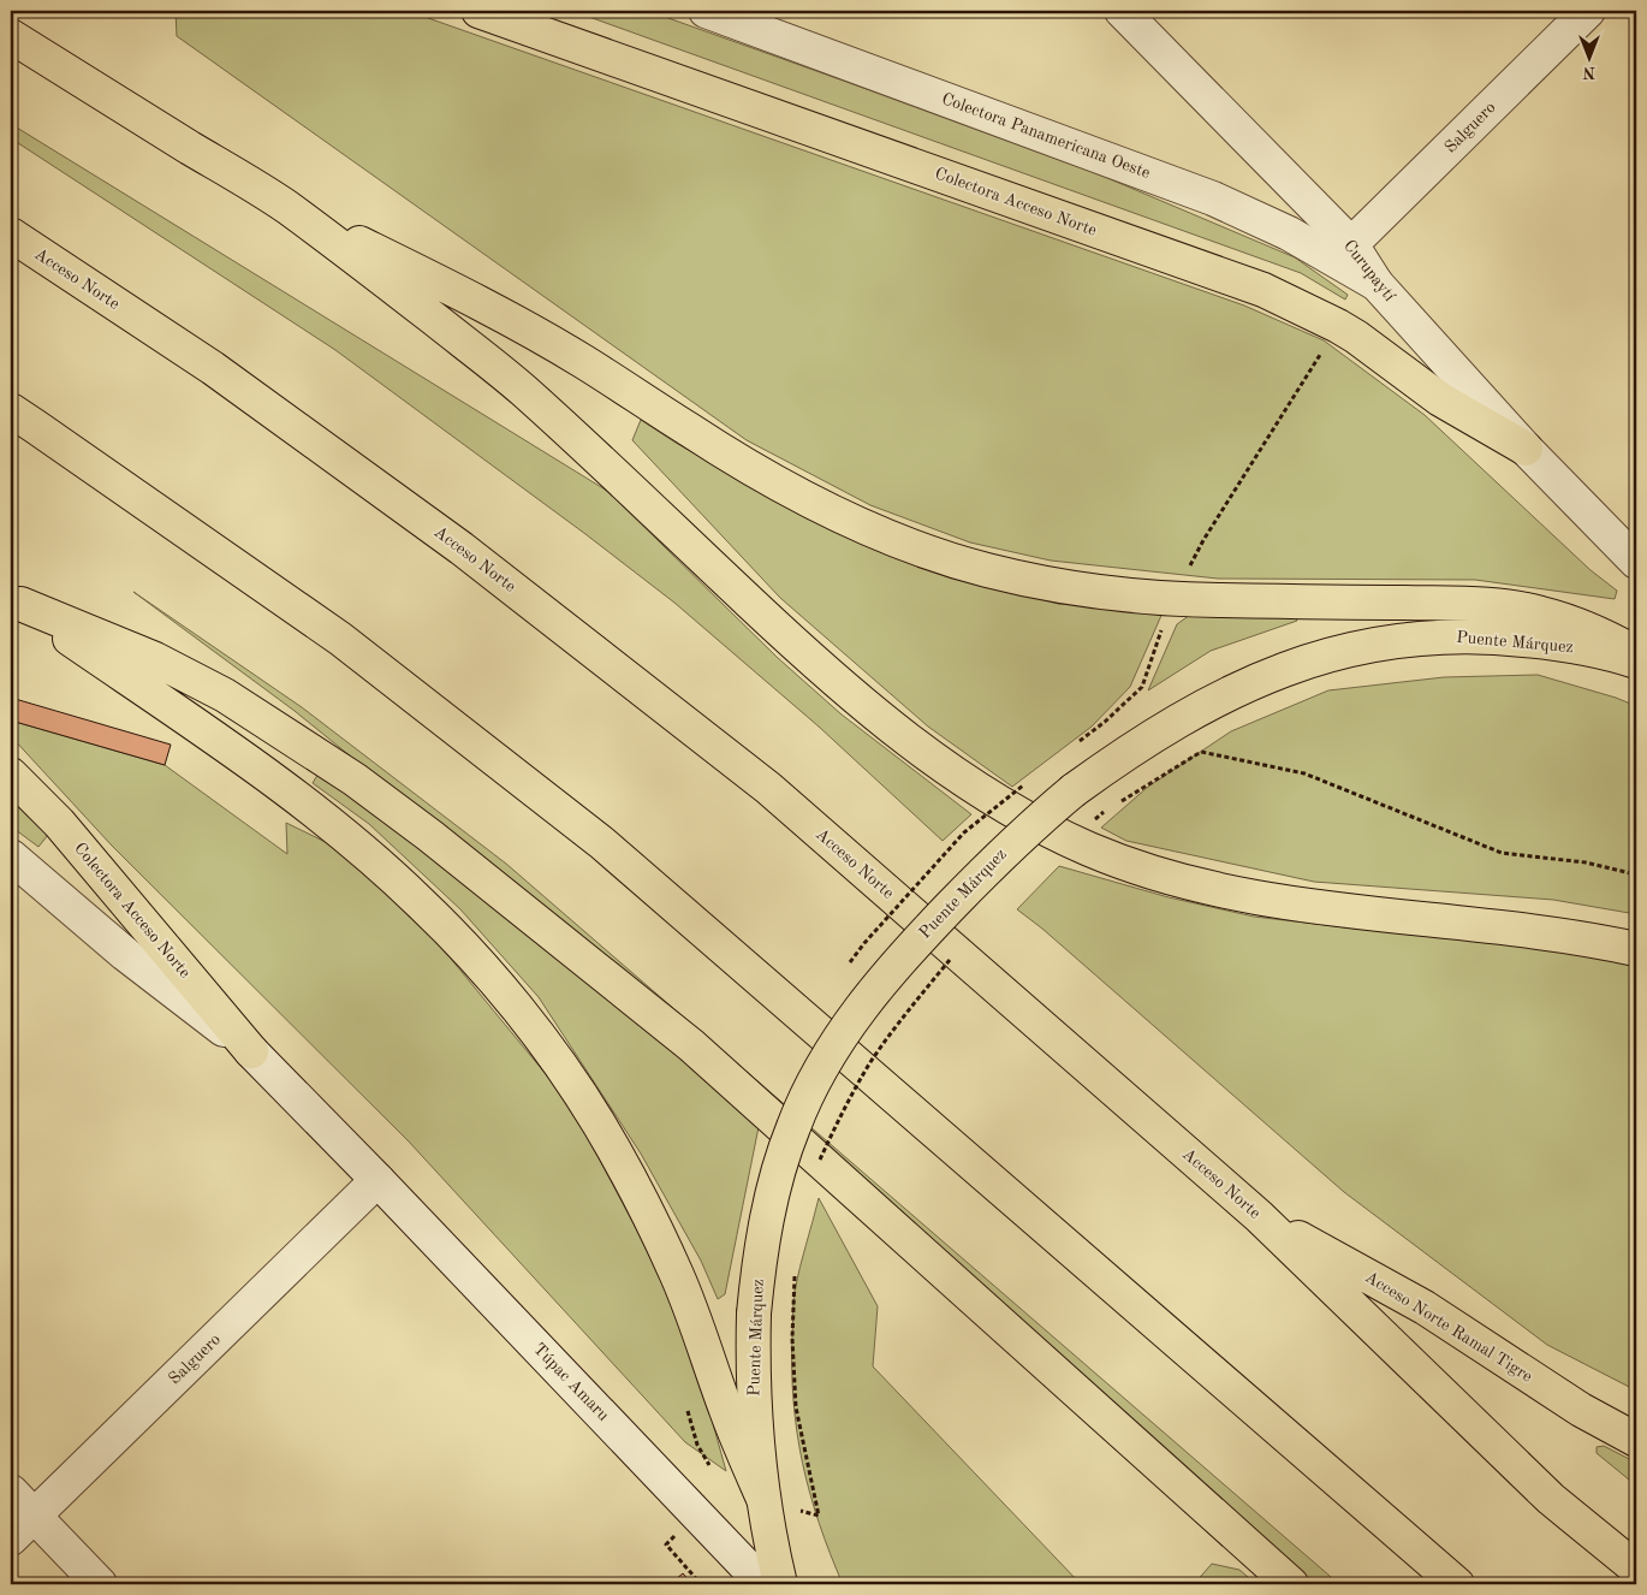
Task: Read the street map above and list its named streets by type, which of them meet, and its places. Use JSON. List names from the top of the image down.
{
  "streets": {
    "main road": [
      "Colectora Acceso Norte",
      "Acceso Norte",
      "Puente Márquez",
      "Acceso Norte Ramal Tigre"
    ],
    "street": [
      "Salguero",
      "Colectora Panamericana Oeste",
      "Curupaytí",
      "Túpac Amaru"
    ]
  },
  "crossings": [
    ["Salguero", "Curupaytí"],
    ["Salguero", "Túpac Amaru"],
    ["Colectora Panamericana Oeste", "Curupaytí"],
    ["Colectora Acceso Norte", "Curupaytí"],
    ["Colectora Acceso Norte", "Túpac Amaru"],
    ["Acceso Norte", "Acceso Norte Ramal Tigre"]
  ],
  "north": "bottom"
}
